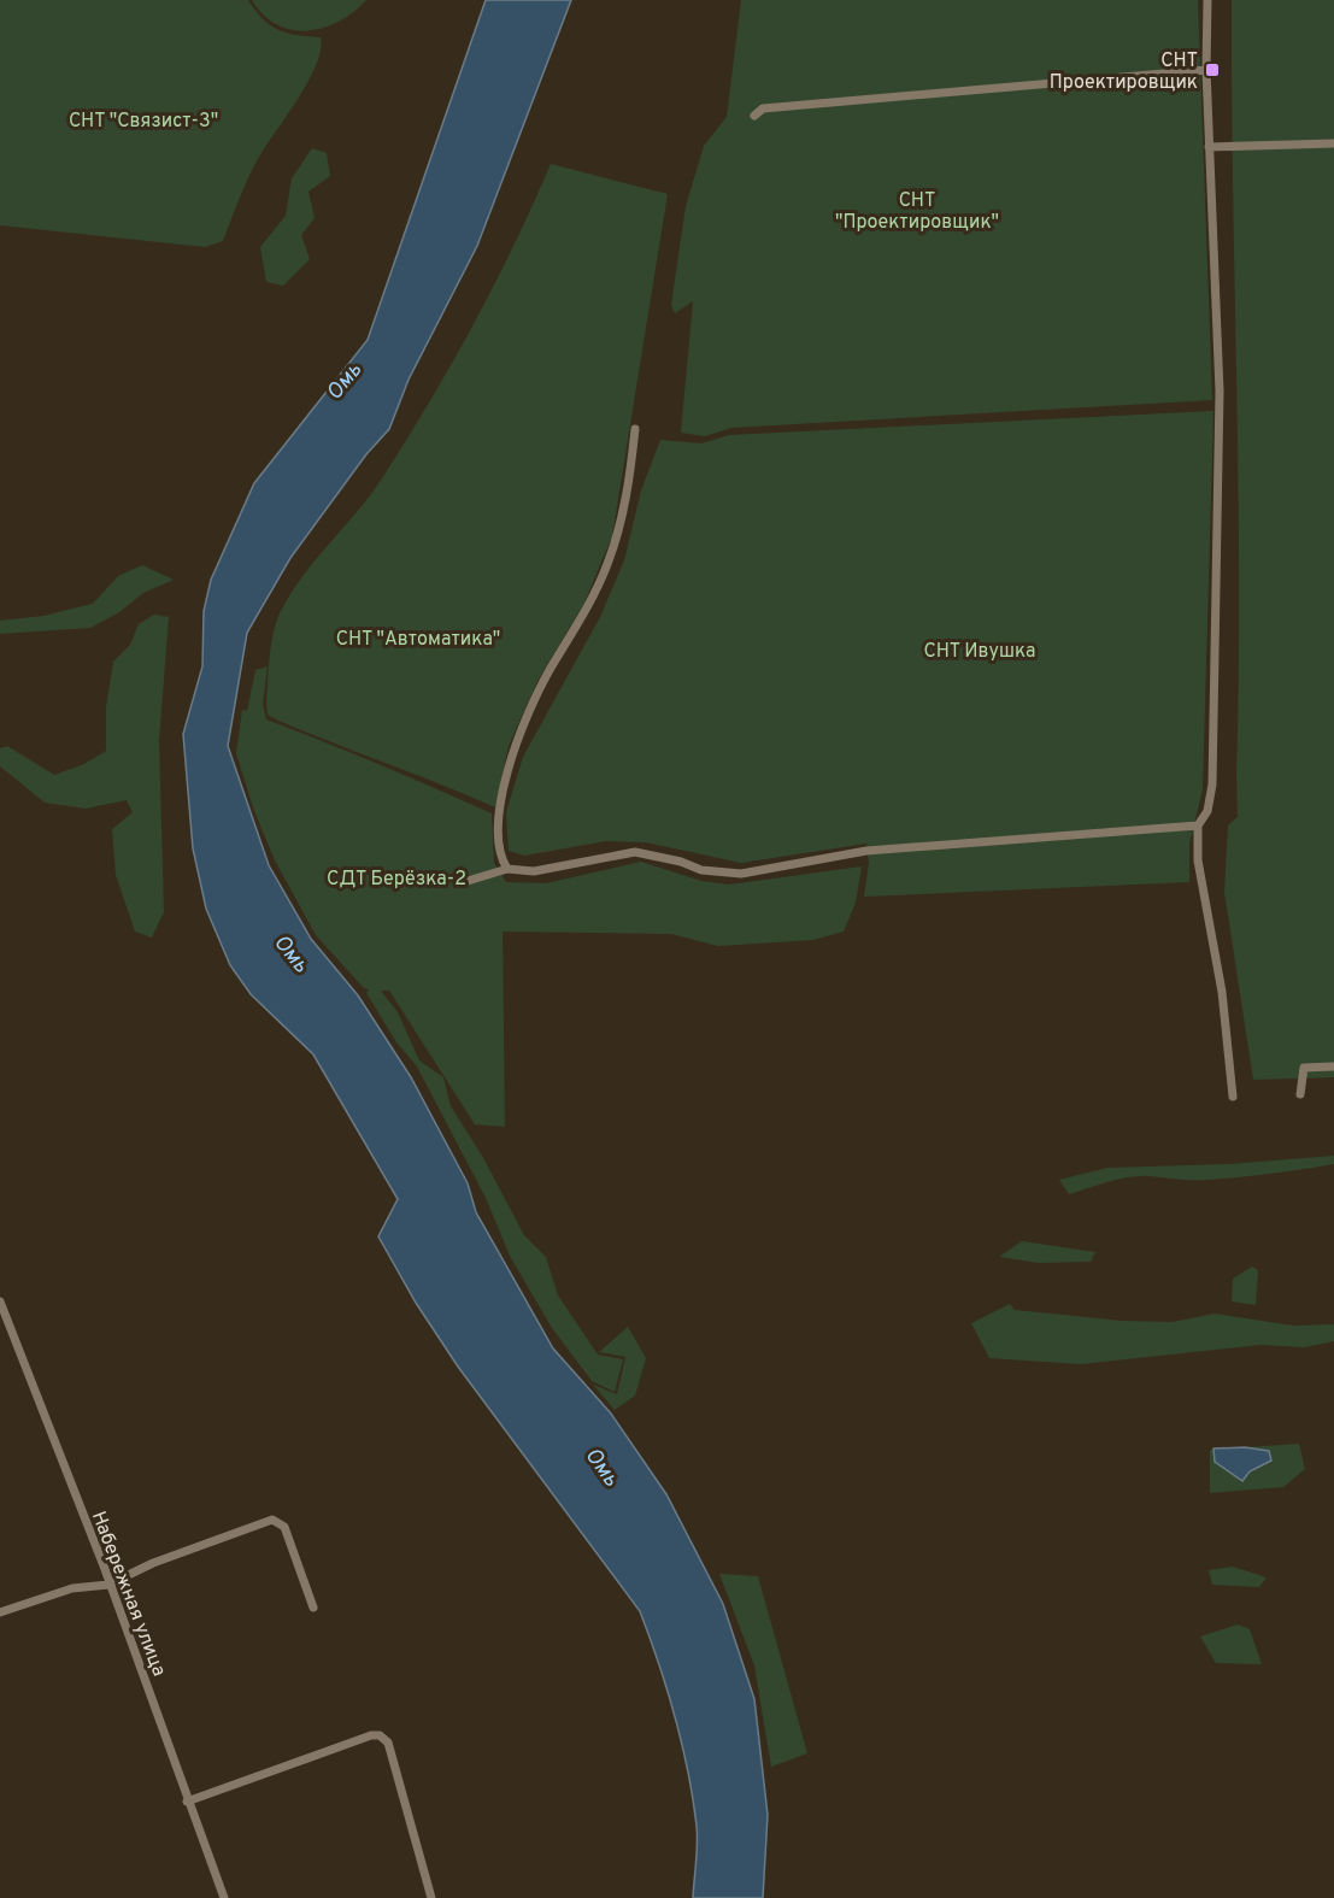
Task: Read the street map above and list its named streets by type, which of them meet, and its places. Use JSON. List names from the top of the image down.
{
  "streets": {
    "street": ["Набережная улица"]
  },
  "water": ["Омь"],
  "parks": [
    "СНТ \"Связист-3\"",
    "СНТ \"Проектировщик\"",
    "СНТ \"Автоматика\"",
    "СНТ Ивушка",
    "СДТ Берёзка-2"
  ],
  "places": {
    "transit": ["СНТ Проектировщик"]
  }
}
